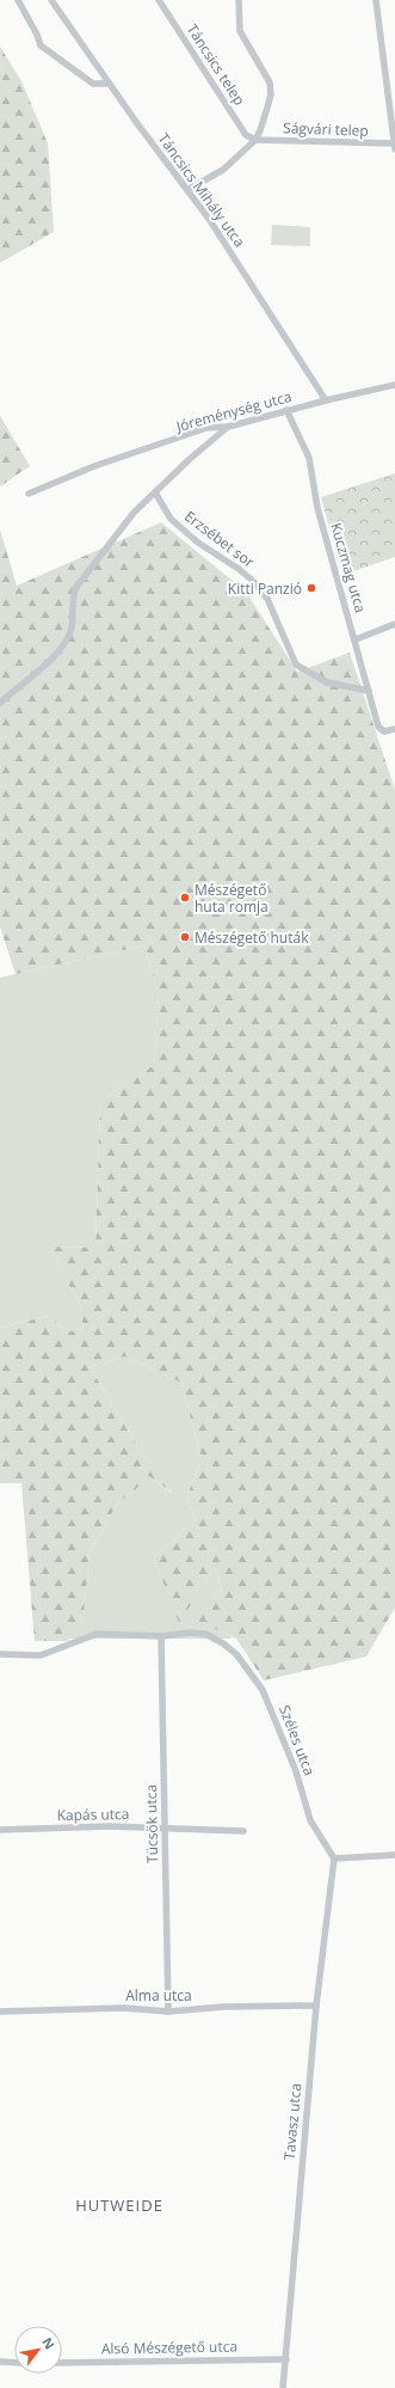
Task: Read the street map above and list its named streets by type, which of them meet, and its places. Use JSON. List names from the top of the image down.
{
  "streets": {
    "street": [
      "Táncsics telep",
      "Ságvári telep",
      "Táncsics Mihály utca",
      "Jóreménység utca",
      "Erzsébet sor",
      "Kuczmag utca",
      "Széles utca",
      "Kapás utca",
      "Tücsök utca",
      "Alma utca",
      "Tavasz utca",
      "Alsó Mészégető utca"
    ]
  },
  "crossings": [
    ["Táncsics telep", "Ságvári telep"],
    ["Táncsics Mihály utca", "Jóreménység utca"],
    ["Jóreménység utca", "Kuczmag utca"],
    ["Erzsébet sor", "Kuczmag utca"],
    ["Széles utca", "Tücsök utca"],
    ["Széles utca", "Tavasz utca"],
    ["Kapás utca", "Tücsök utca"],
    ["Tücsök utca", "Alma utca"],
    ["Alma utca", "Tavasz utca"],
    ["Tavasz utca", "Alsó Mészégető utca"]
  ],
  "districts": ["HUTWEIDE"],
  "places": ["Kitti Panzió", "Mészégető huta romja", "Mészégető huták"],
  "north": "top right"
}
